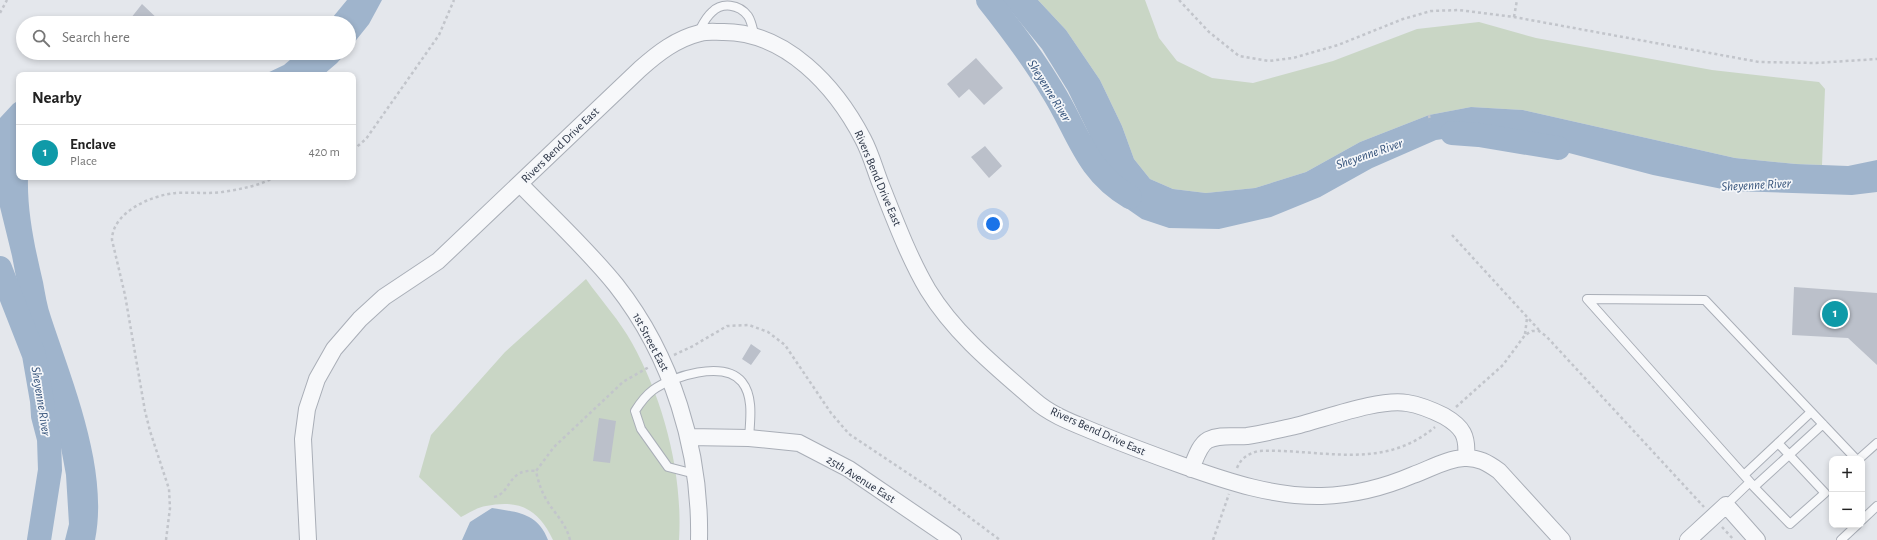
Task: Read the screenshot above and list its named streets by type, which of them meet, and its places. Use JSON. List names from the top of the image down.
{
  "streets": {
    "street": ["Rivers Bend Drive East", "1st Street East", "25th Avenue East"]
  },
  "crossings": [
    ["Rivers Bend Drive East", "1st Street East"],
    ["1st Street East", "25th Avenue East"]
  ],
  "water": ["Sheyenne River"],
  "page": {
    "search": "Search here",
    "heading": "Nearby",
    "list": [
      {
        "mark": "1",
        "name": "Enclave",
        "note": "Place",
        "value": "420 m"
      }
    ],
    "pins": "1",
    "map_buttons": ["+", "−"]
  }
}
